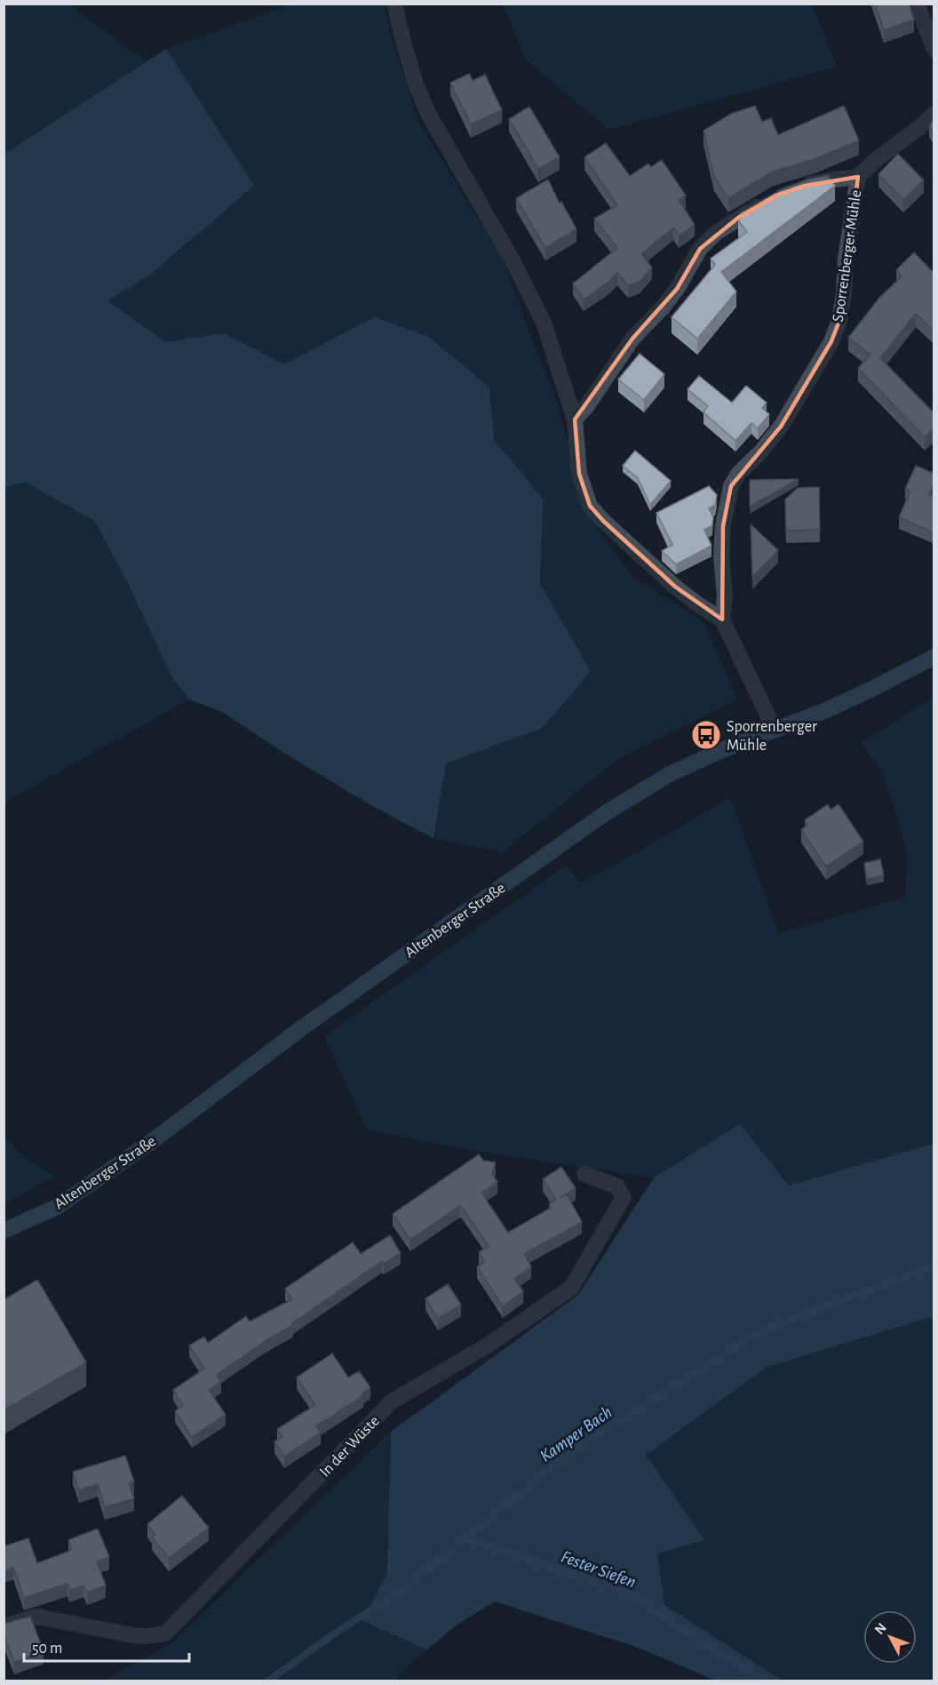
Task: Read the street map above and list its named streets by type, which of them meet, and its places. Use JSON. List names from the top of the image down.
{
  "streets": {
    "main road": ["Altenberger Straße"],
    "street": ["Sporrenberger Mühle", "In der Wüste"]
  },
  "water": ["Kamper Bach", "Fester Siefen"],
  "places": {
    "bus stop": ["Sporrenberger Mühle"]
  },
  "scale_bar": "50 m",
  "north": "top left"
}
